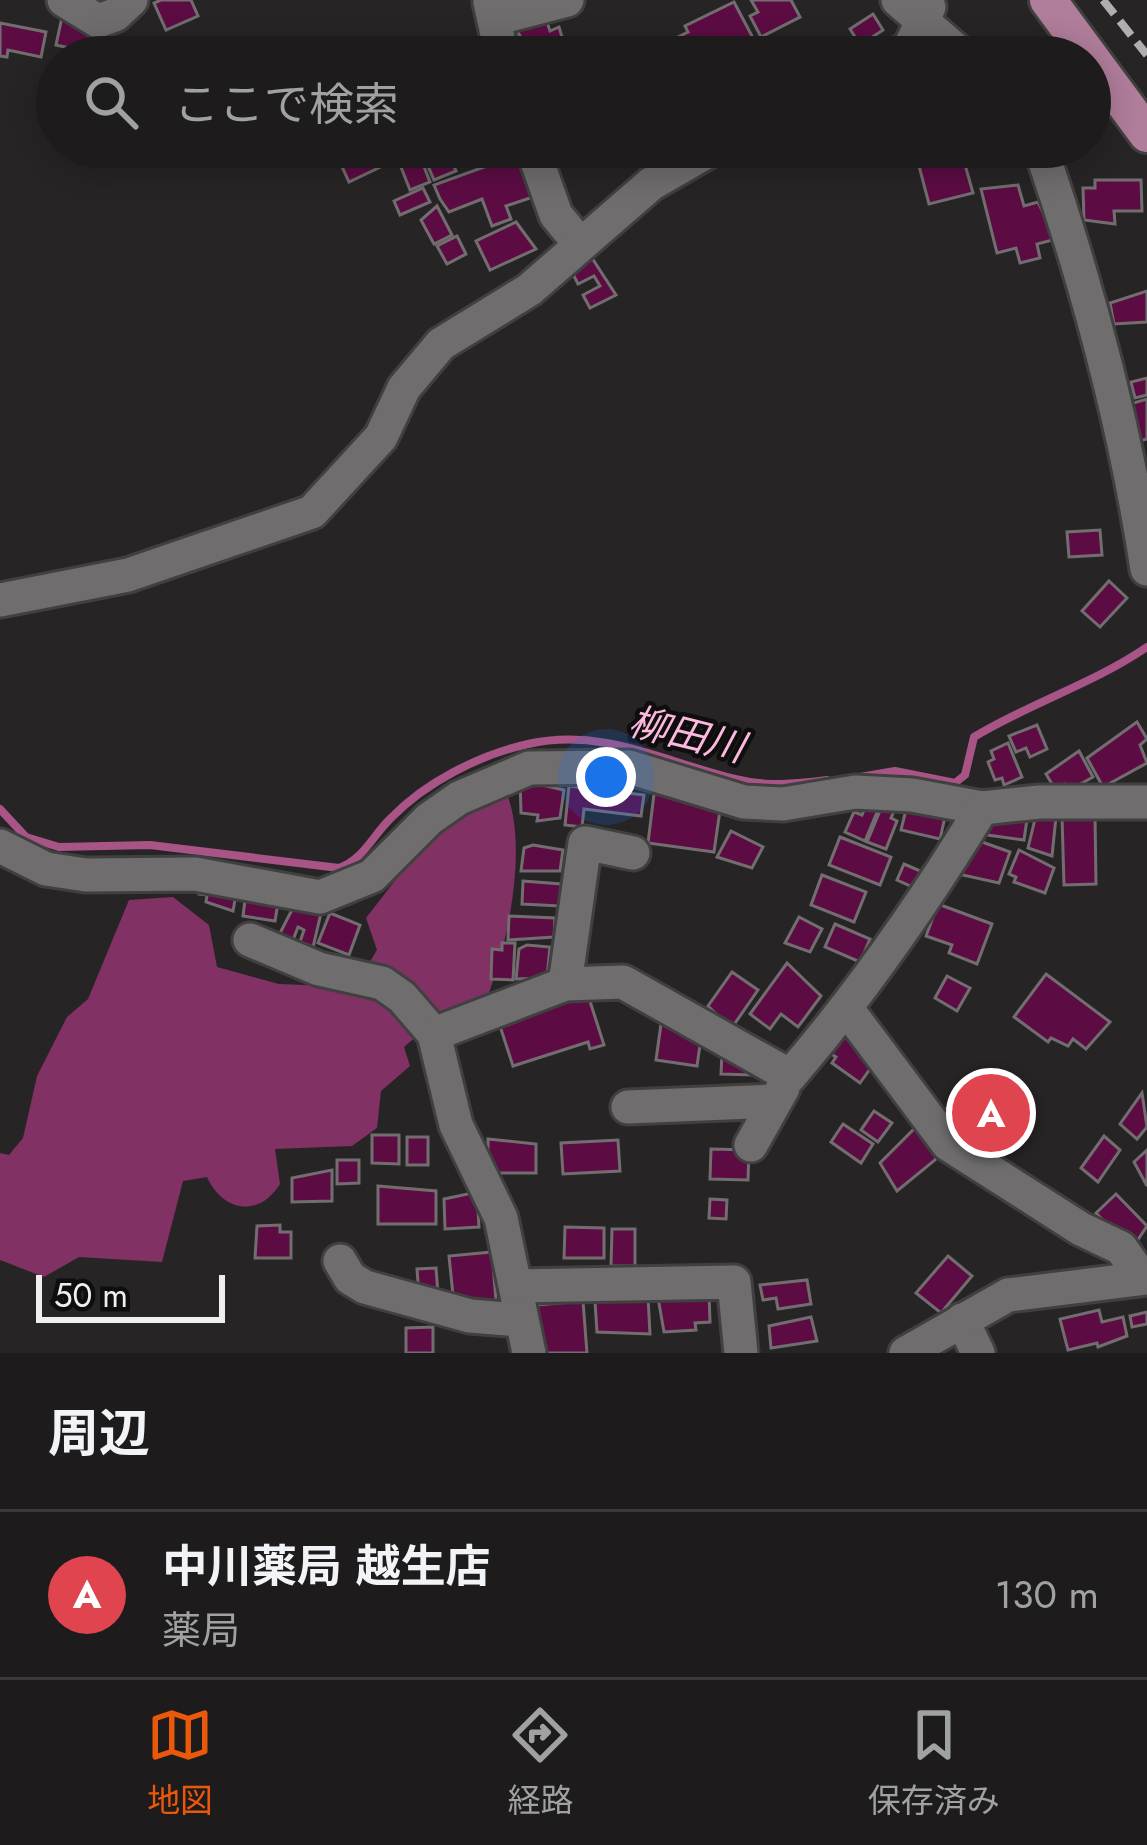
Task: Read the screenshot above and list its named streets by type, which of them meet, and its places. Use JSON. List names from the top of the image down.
{
  "water": ["柳田川"],
  "scale_bar": "50 m",
  "page": {
    "search": "ここで検索",
    "pins": "A",
    "scale": "50 m",
    "heading": "周辺",
    "list": [
      {
        "mark": "A",
        "name": "中川薬局 越生店",
        "note": "薬局",
        "value": "130 m"
      }
    ],
    "nav": ["地図", "経路", "保存済み"]
  }
}
